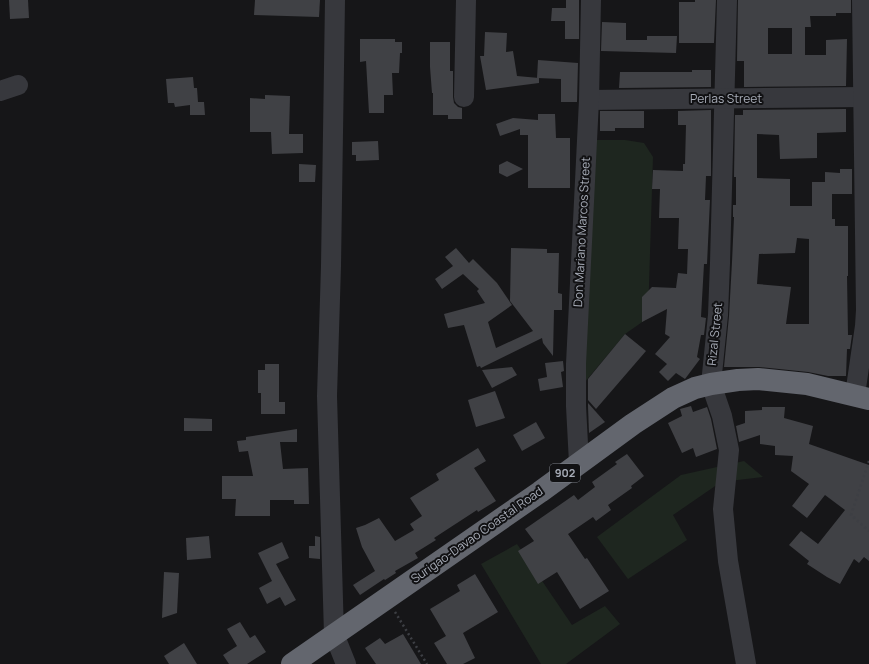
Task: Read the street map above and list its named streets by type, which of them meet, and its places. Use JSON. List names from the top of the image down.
{
  "streets": {
    "highway": ["902", "Surigao-Davao Coastal Road"],
    "street": ["Perlas Street", "Don Mariano Marcos Street", "Rizal Street"]
  },
  "crossings": [
    ["Perlas Street", "Don Mariano Marcos Street"],
    ["Perlas Street", "Rizal Street"],
    ["Don Mariano Marcos Street", "Surigao-Davao Coastal Road"],
    ["Rizal Street", "Surigao-Davao Coastal Road"]
  ]
}
